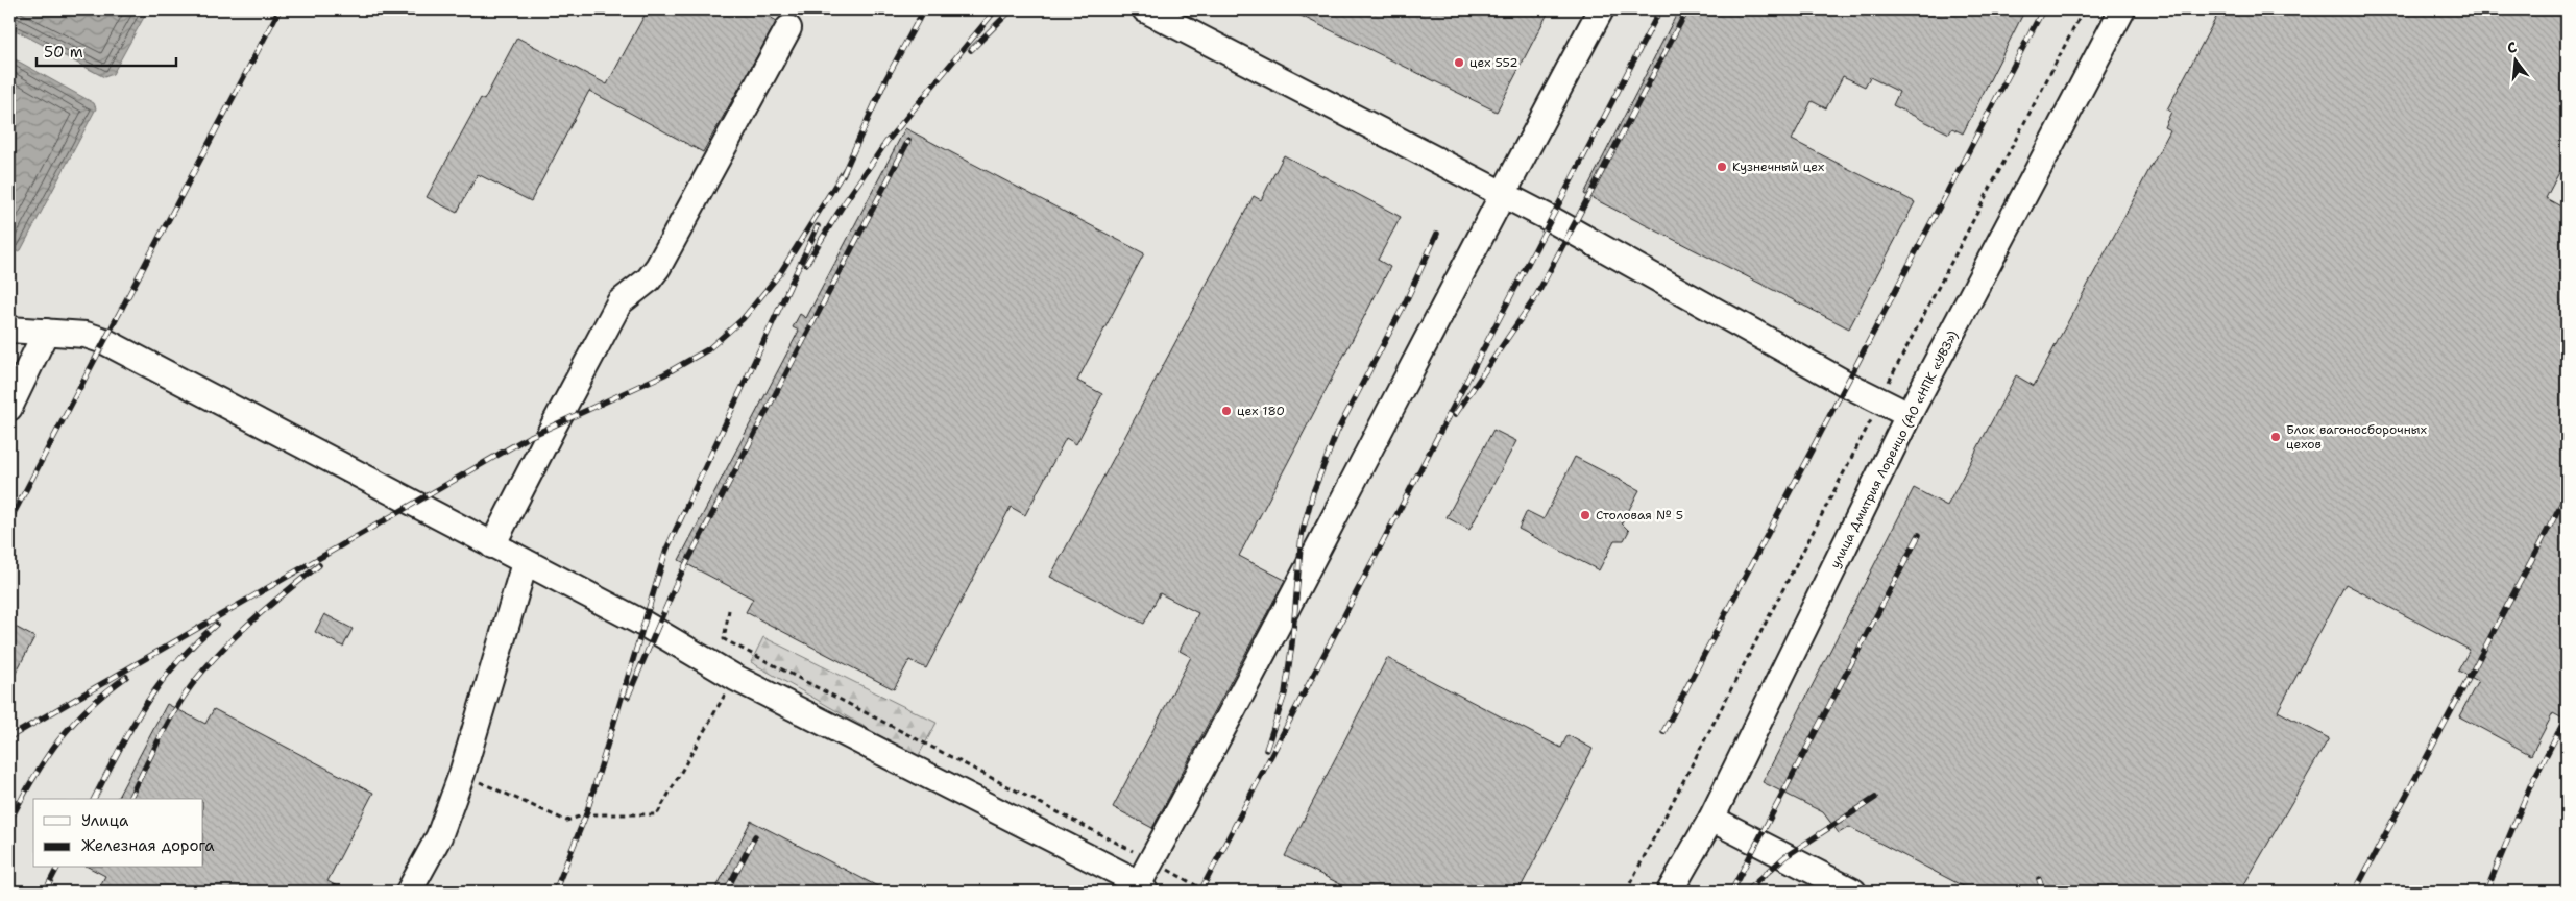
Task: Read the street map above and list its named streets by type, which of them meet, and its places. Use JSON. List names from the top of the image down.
{
  "streets": {
    "lane": ["улица Дмитрия Лоренцо (АО «НПК «УВЗ»)"]
  },
  "places": [
    "цех 552",
    "Кузнечный цех",
    "цех 180",
    "Блок вагоносборочных цехов",
    "Столовая № 5"
  ],
  "legend": ["Улица", "Железная дорога"],
  "scale_bar": "50 m",
  "north": "top"
}
